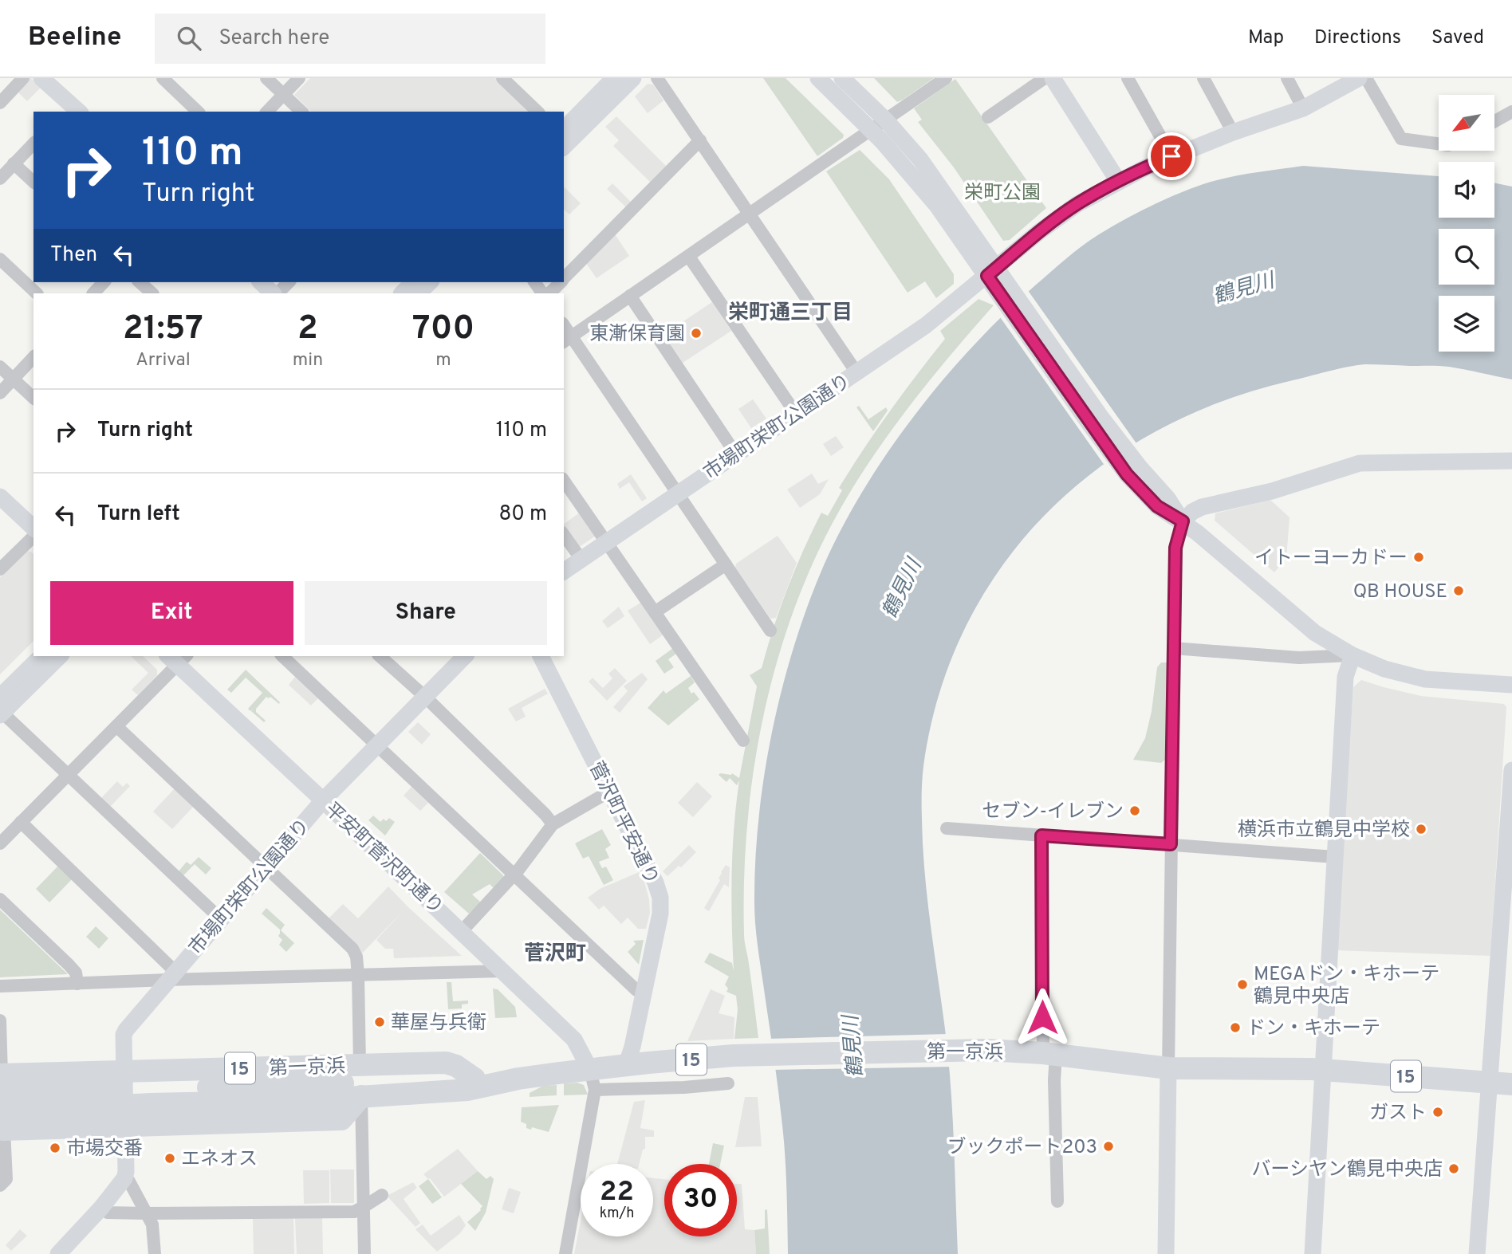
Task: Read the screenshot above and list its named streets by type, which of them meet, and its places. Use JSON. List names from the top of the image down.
{
  "streets": {
    "highway": ["第一京浜", "15"],
    "street": ["市場町栄町公園通り", "菅沢町平安通り", "平安町菅沢町通り"]
  },
  "crossings": [
    ["市場町栄町公園通り", "平安町菅沢町通り"],
    ["市場町栄町公園通り", "第一京浜"],
    ["菅沢町平安通り", "第一京浜"],
    ["平安町菅沢町通り", "第一京浜"]
  ],
  "districts": ["栄町通三丁目", "菅沢町"],
  "water": ["鶴見川"],
  "parks": ["栄町公園"],
  "places": [
    "東漸保育園",
    "イトーヨーカドー",
    "QB HOUSE",
    "セブン-イレブン",
    "横浜市立鶴見中学校",
    "MEGAドン・キホーテ 鶴見中央店",
    "華屋与兵衛",
    "ドン・キホーテ",
    "ガスト",
    "ブックポート203",
    "市場交番",
    "エネオス",
    "バーシヤン鶴見中央店"
  ],
  "north": "bottom left",
  "page": {
    "header": "Beeline",
    "search": "Search here",
    "nav": ["Map", "Directions", "Saved"],
    "turn": ["110 m", "Turn right"],
    "then": "Then",
    "eta": [
      "21:57",
      "Arrival",
      "2",
      "min",
      "700",
      "m"
    ],
    "list": [
      {
        "name": "Turn right",
        "value": "110 m"
      },
      {
        "name": "Turn left",
        "value": "80 m"
      }
    ],
    "buttons": ["Exit", "Share"],
    "speed": "22 km/h",
    "limit": "30"
  }
}
